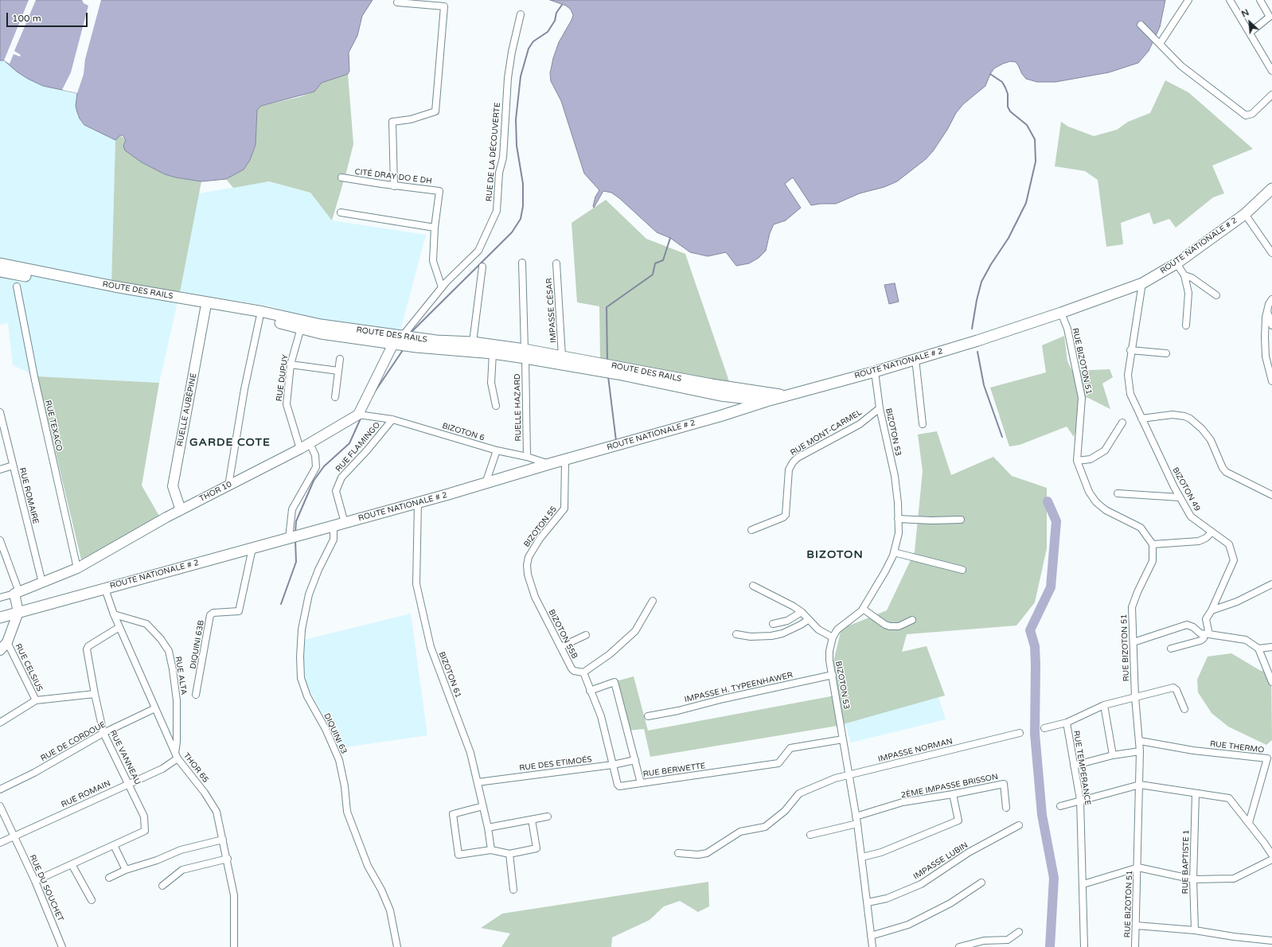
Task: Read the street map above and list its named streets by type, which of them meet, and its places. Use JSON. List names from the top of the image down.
{
  "streets": {
    "main road": ["ROUTE NATIONALE # 2", "ROUTE DES RAILS"],
    "street": [
      "RUE DE LA DÉCOUVERTE",
      "CITÉ DRAY DO E DH",
      "IMPASSE CÉSAR",
      "RUE BIZOTON 51",
      "RUE DUPUY",
      "RUELLE HAZARD",
      "RUELLE AUBÉPINE",
      "RUE TEXACO",
      "BIZOTON 6",
      "BIZOTON 53",
      "RUE MONT-CARMEL",
      "RUE FLAMINGO",
      "BIZOTON 49",
      "THOR 10",
      "RUE ROMAIRE",
      "BIZOTON 55",
      "BIZOTON 55B",
      "DIQUINI 63B",
      "RUE CELSIUS",
      "BIZOTON 61",
      "RUE ALTA",
      "IMPASSE H. TYPEENHAWER",
      "DIQUINI 63",
      "RUE DE CORDOUE",
      "RUE THERMO",
      "IMPASSE NORMAN",
      "RUE VANNEAU",
      "RUE DES ETIMOÉS",
      "THOR 65",
      "RUE TEMPERANCE",
      "RUE BERWETTE",
      "2ÈME IMPASSE BRISSON",
      "RUE ROMAIN",
      "IMPASSE LUBIN",
      "RUE BAPTISTE 1",
      "RUE DU SOUCHET"
    ]
  },
  "crossings": [
    ["RUE DE LA DÉCOUVERTE", "CITÉ DRAY DO E DH"],
    ["RUE DE LA DÉCOUVERTE", "ROUTE DES RAILS"],
    ["ROUTE NATIONALE # 2", "ROUTE DES RAILS"],
    ["ROUTE NATIONALE # 2", "RUE BIZOTON 51"],
    ["ROUTE NATIONALE # 2", "BIZOTON 6"],
    ["ROUTE NATIONALE # 2", "BIZOTON 53"],
    ["ROUTE NATIONALE # 2", "RUE FLAMINGO"],
    ["ROUTE NATIONALE # 2", "BIZOTON 49"],
    ["ROUTE NATIONALE # 2", "BIZOTON 55"],
    ["ROUTE NATIONALE # 2", "DIQUINI 63B"],
    ["ROUTE NATIONALE # 2", "BIZOTON 61"],
    ["ROUTE NATIONALE # 2", "DIQUINI 63"],
    ["ROUTE NATIONALE # 2", "THOR 65"],
    ["ROUTE DES RAILS", "IMPASSE CÉSAR"],
    ["ROUTE DES RAILS", "RUE DUPUY"],
    ["ROUTE DES RAILS", "RUELLE HAZARD"],
    ["ROUTE DES RAILS", "RUELLE AUBÉPINE"],
    ["RUE BIZOTON 51", "RUE THERMO"],
    ["RUE BIZOTON 51", "RUE TEMPERANCE"],
    ["RUE DUPUY", "THOR 10"],
    ["RUELLE HAZARD", "BIZOTON 6"],
    ["RUELLE AUBÉPINE", "THOR 10"],
    ["RUE TEXACO", "THOR 10"],
    ["BIZOTON 6", "RUE FLAMINGO"],
    ["BIZOTON 6", "THOR 10"],
    ["BIZOTON 53", "RUE MONT-CARMEL"],
    ["BIZOTON 53", "IMPASSE H. TYPEENHAWER"],
    ["BIZOTON 53", "IMPASSE NORMAN"],
    ["BIZOTON 53", "RUE BERWETTE"],
    ["BIZOTON 53", "2ÈME IMPASSE BRISSON"],
    ["BIZOTON 53", "IMPASSE LUBIN"],
    ["THOR 10", "RUE ROMAIRE"],
    ["BIZOTON 55", "BIZOTON 55B"],
    ["BIZOTON 55B", "RUE BERWETTE"],
    ["BIZOTON 61", "RUE DES ETIMOÉS"],
    ["RUE ALTA", "THOR 65"],
    ["RUE ALTA", "RUE ROMAIN"],
    ["RUE DE CORDOUE", "RUE VANNEAU"],
    ["RUE DE CORDOUE", "THOR 65"],
    ["RUE VANNEAU", "THOR 65"],
    ["RUE VANNEAU", "RUE ROMAIN"],
    ["RUE VANNEAU", "RUE DU SOUCHET"],
    ["RUE DES ETIMOÉS", "RUE BERWETTE"],
    ["THOR 65", "RUE ROMAIN"],
    ["RUE ROMAIN", "RUE DU SOUCHET"]
  ],
  "districts": ["GARDE COTE", "BIZOTON"],
  "scale_bar": "100 m",
  "north": "top left"
}
